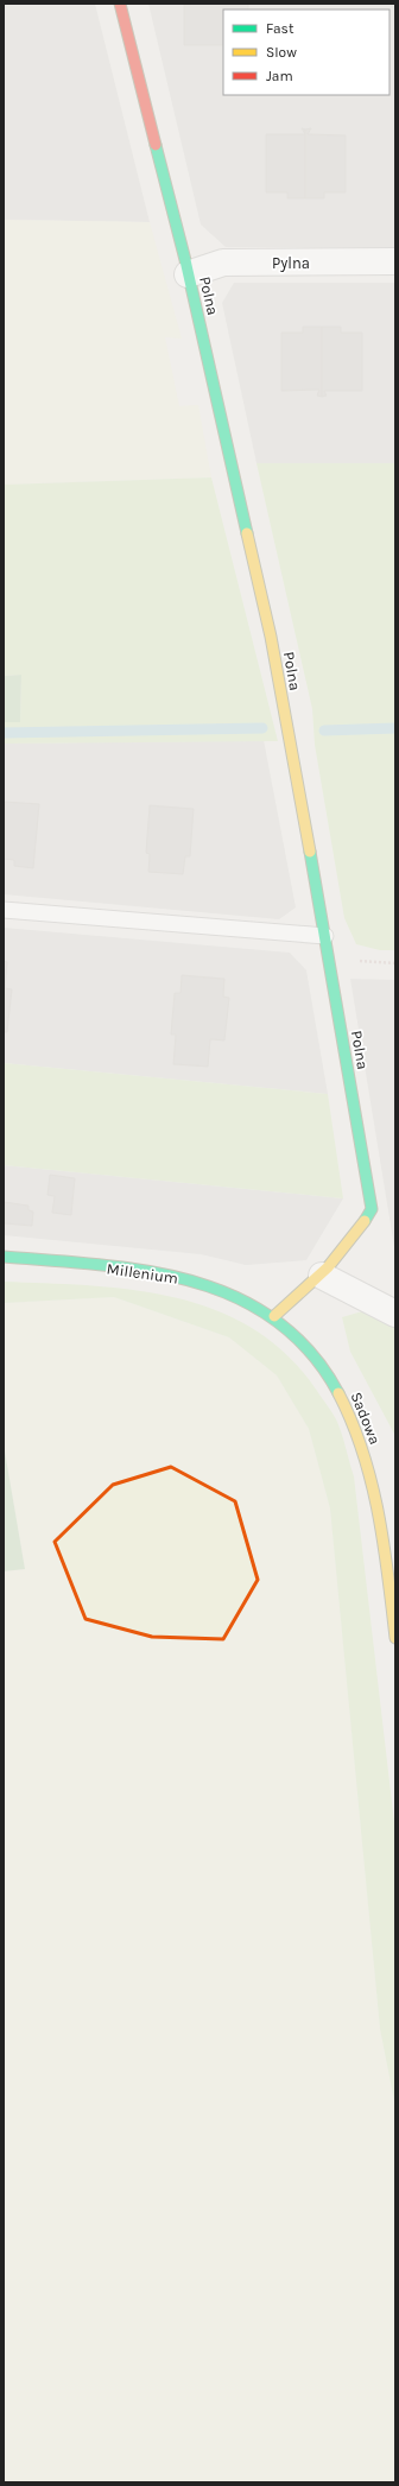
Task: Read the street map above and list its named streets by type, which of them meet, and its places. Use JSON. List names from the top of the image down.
{
  "streets": {
    "street": [
      "Pylna",
      "Polna",
      "Millenium",
      "Sadowa"
    ]
  },
  "crossings": [
    ["Pylna", "Polna"],
    ["Polna", "Millenium"],
    ["Polna", "Sadowa"],
    ["Millenium", "Sadowa"]
  ],
  "legend": ["Fast", "Slow", "Jam"]
}
